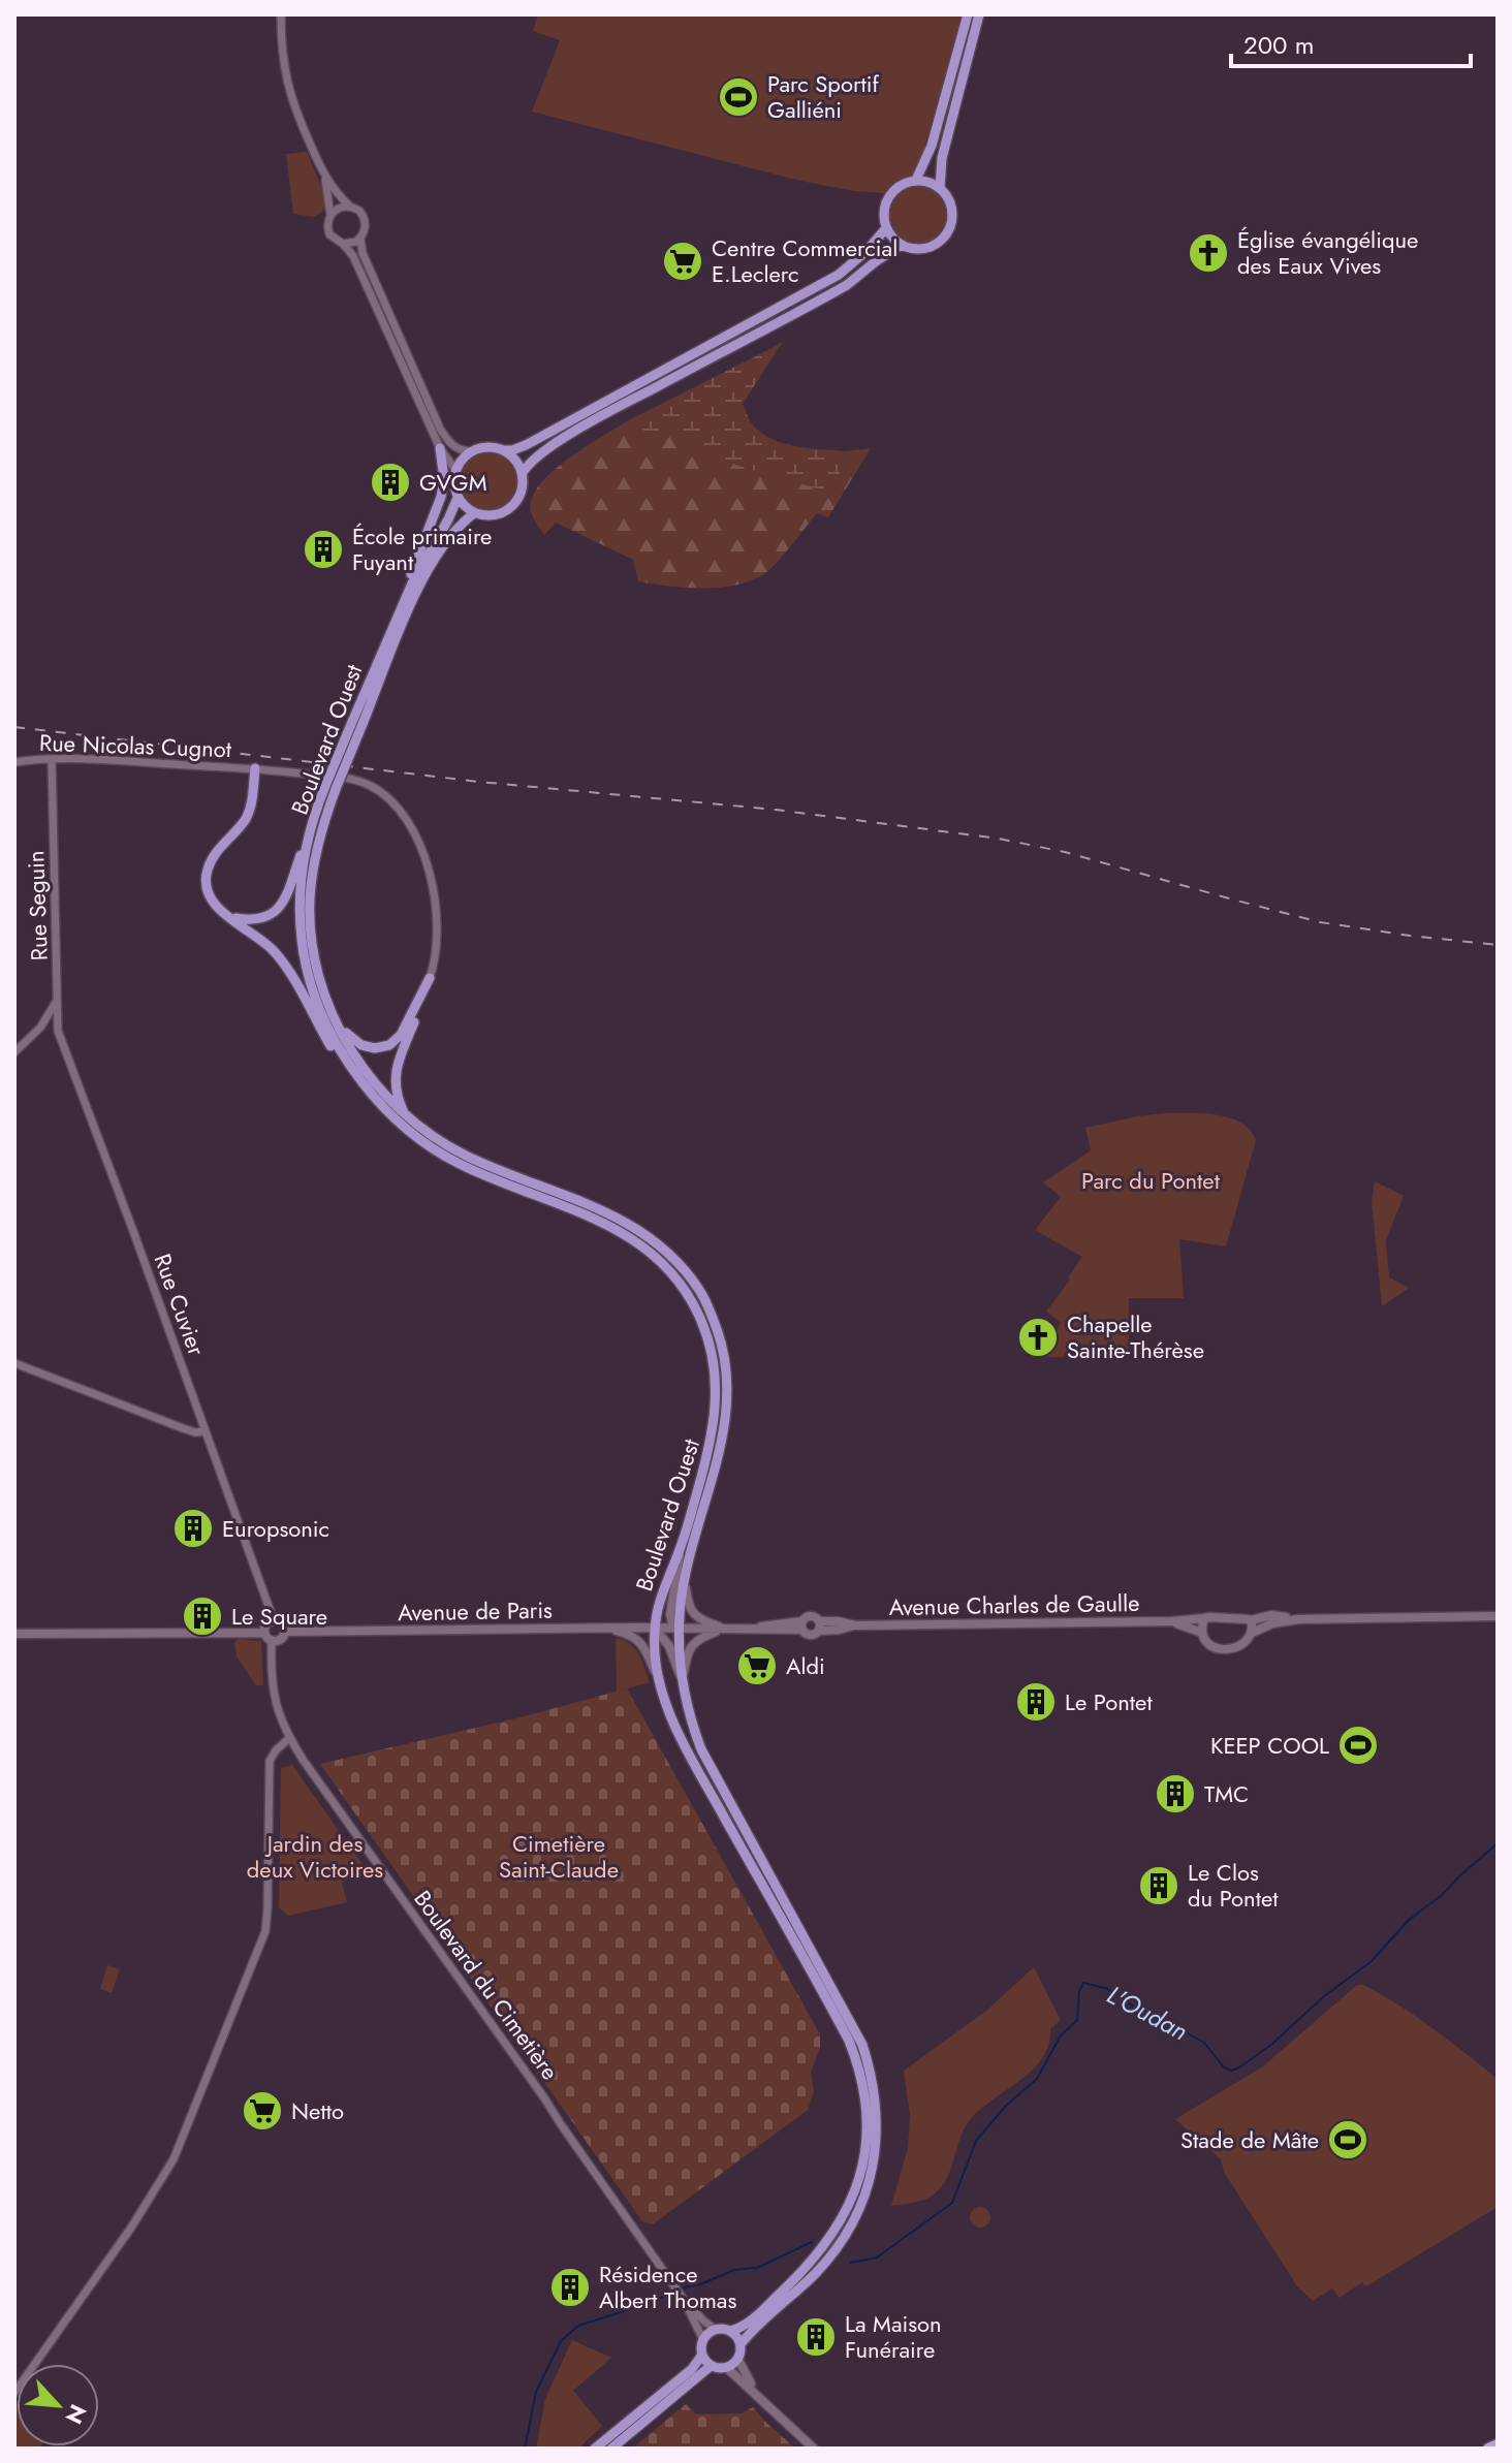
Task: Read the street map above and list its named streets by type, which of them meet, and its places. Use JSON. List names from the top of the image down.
{
  "streets": {
    "main road": ["Boulevard Ouest", "Avenue Charles de Gaulle", "Avenue de Paris"],
    "street": [
      "Rue Nicolas Cugnot",
      "Rue Seguin",
      "Rue Cuvier",
      "Boulevard du Cimetière"
    ]
  },
  "crossings": [
    ["Boulevard Ouest", "Avenue de Paris"],
    ["Boulevard Ouest", "Boulevard du Cimetière"],
    ["Rue Nicolas Cugnot", "Rue Seguin"],
    ["Rue Seguin", "Rue Cuvier"],
    ["Rue Cuvier", "Avenue de Paris"],
    ["Rue Cuvier", "Boulevard du Cimetière"],
    ["Avenue de Paris", "Boulevard du Cimetière"]
  ],
  "water": ["L'Oudan"],
  "parks": ["Parc du Pontet", "Jardin des deux Victoires", "Cimetière Saint-Claude"],
  "places": {
    "sports": ["Parc Sportif Galliéni", "KEEP COOL", "Stade de Mâte"],
    "church": ["Église évangélique des Eaux Vives", "Chapelle Sainte-Thérèse"],
    "supermarket": ["Centre Commercial E.Leclerc", "Aldi", "Netto"],
    "building": [
      "GVGM",
      "École primaire Fuyant",
      "Europsonic",
      "Le Square",
      "Le Pontet",
      "TMC",
      "Le Clos du Pontet",
      "Résidence Albert Thomas",
      "La Maison Funéraire"
    ]
  },
  "scale_bar": "200 m",
  "north": "bottom right"
}
